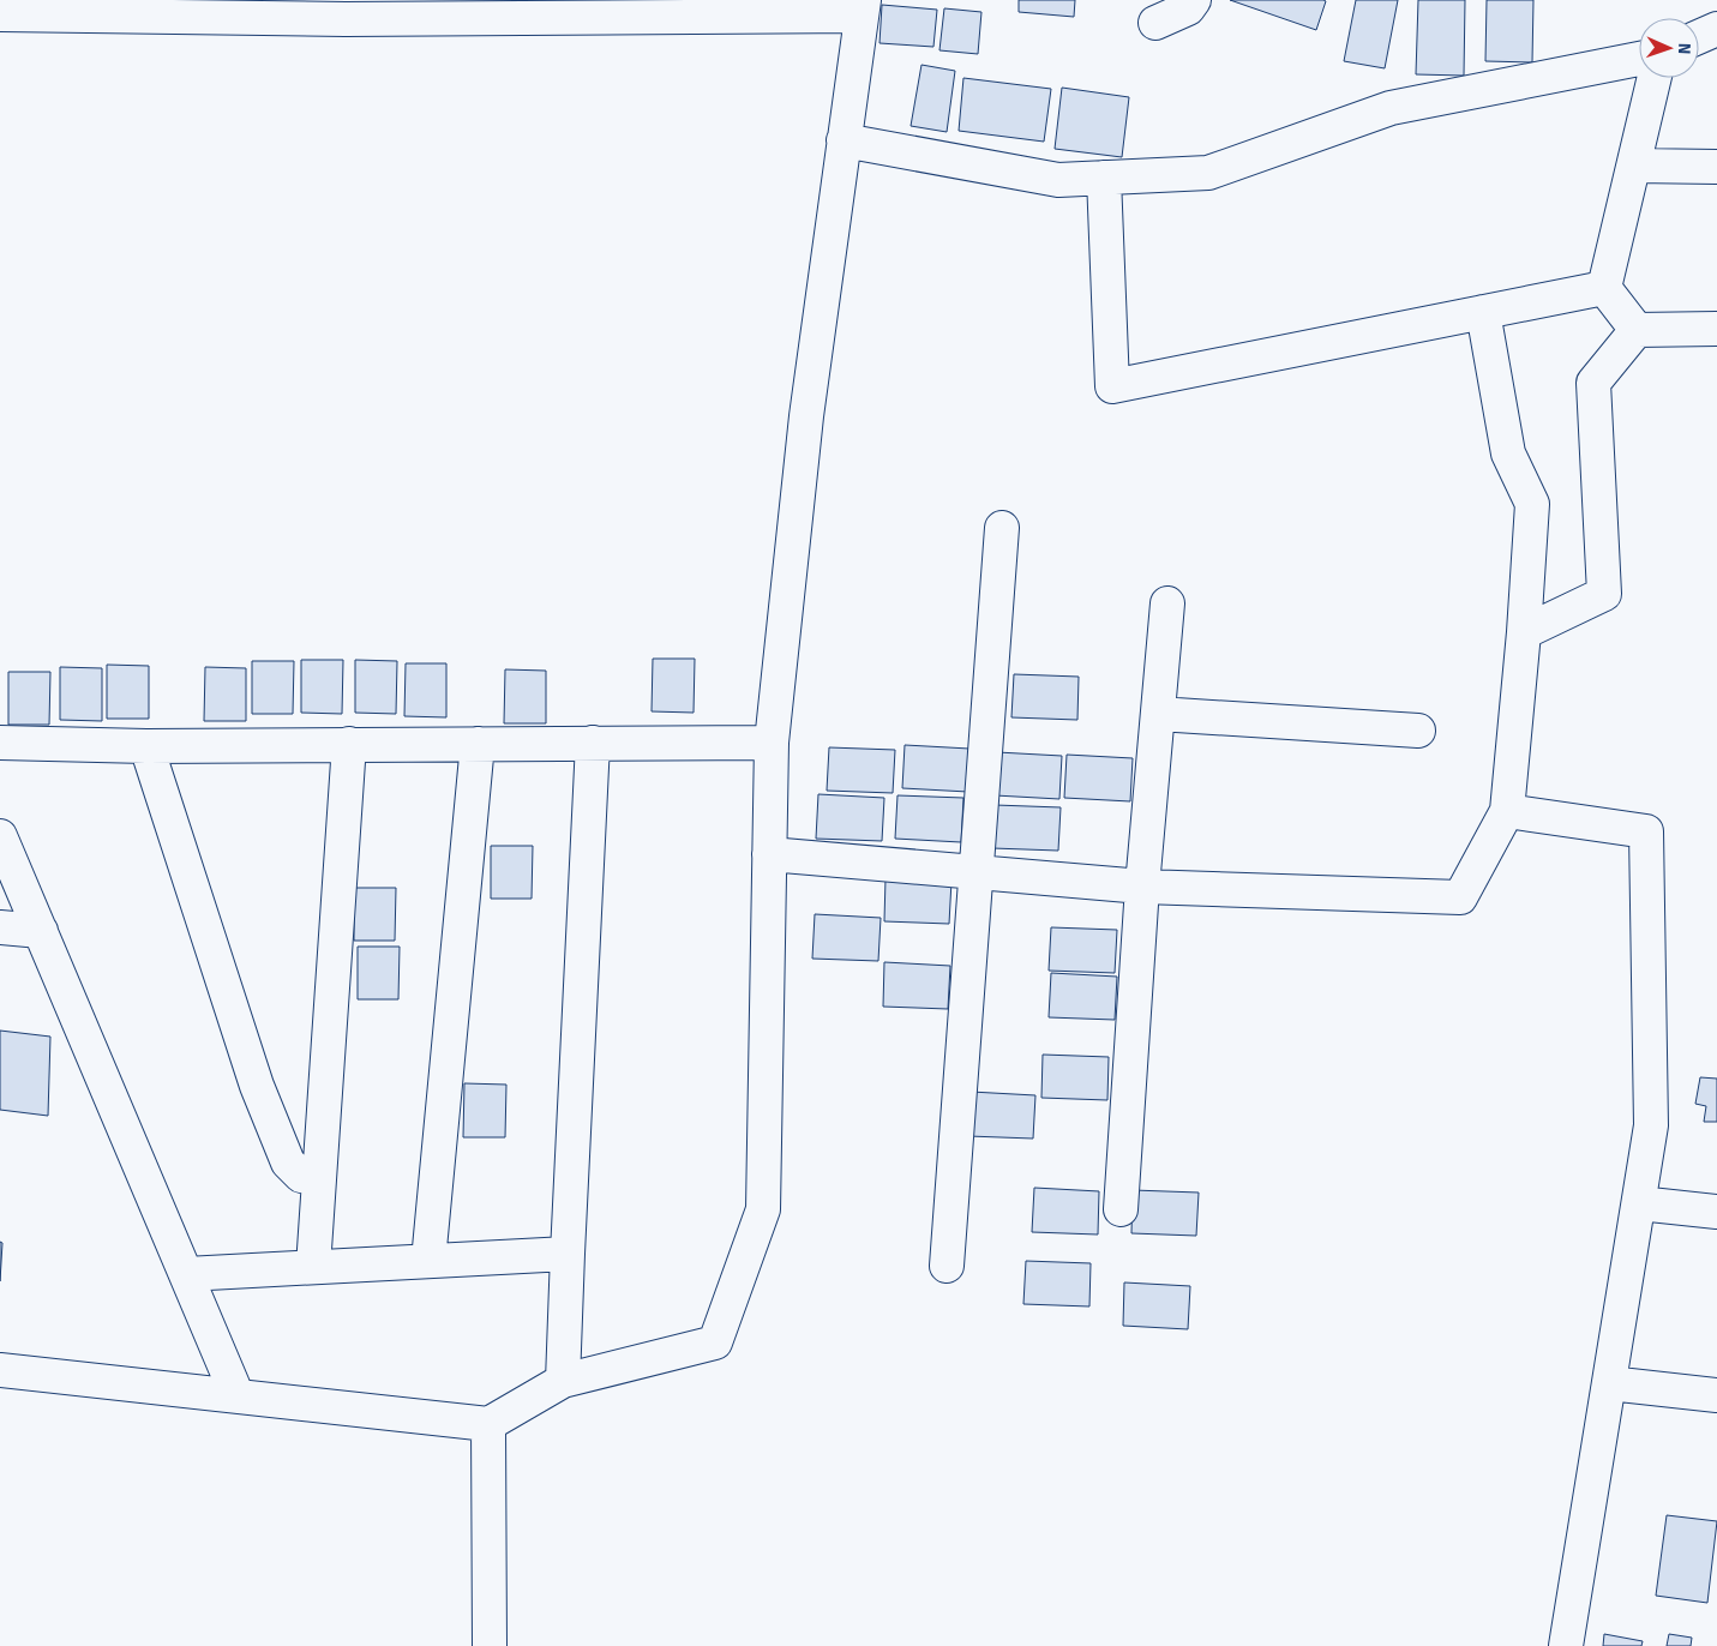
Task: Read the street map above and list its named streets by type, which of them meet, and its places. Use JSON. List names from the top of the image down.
{
  "north": "right"
}
